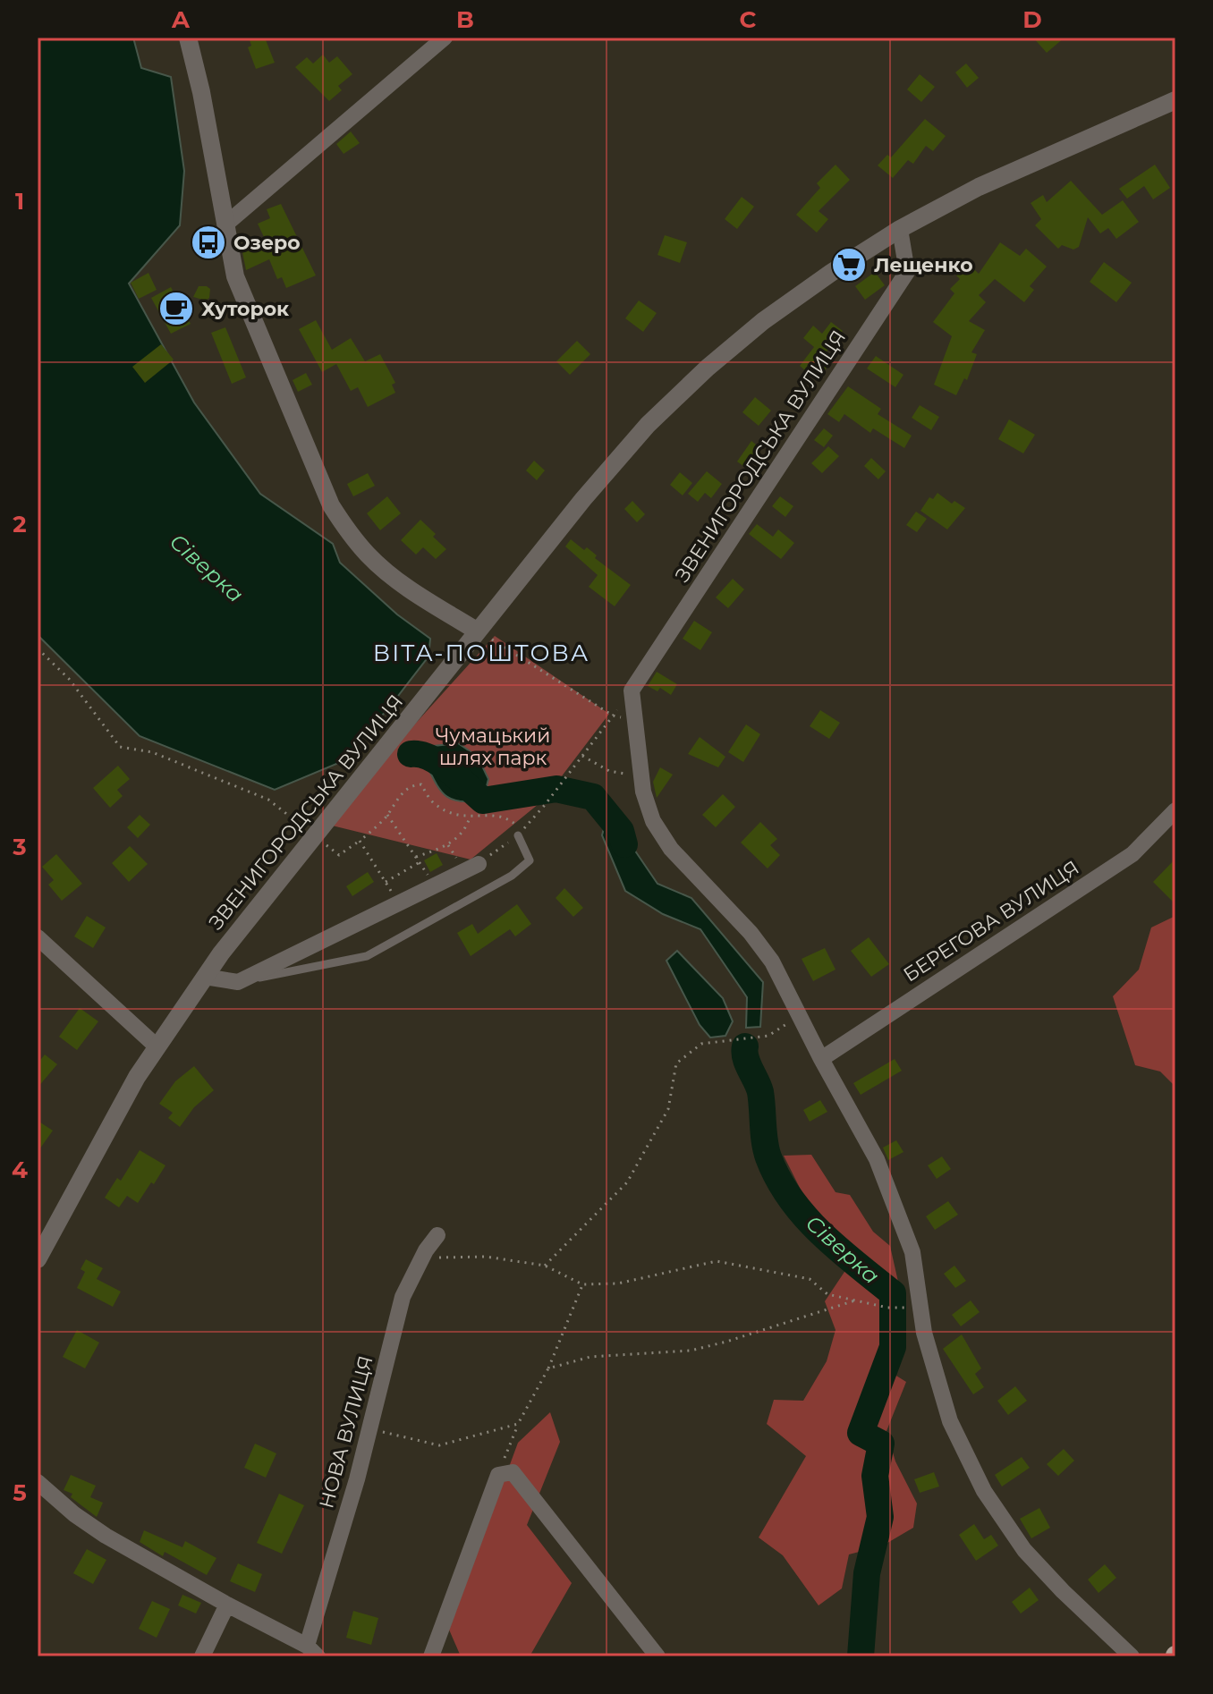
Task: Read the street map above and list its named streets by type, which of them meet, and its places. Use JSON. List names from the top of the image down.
{
  "streets": {
    "street": ["ЗВЕНИГОРОДСЬКА ВУЛИЦЯ", "БЕРЕГОВА ВУЛИЦЯ", "НОВА ВУЛИЦЯ"]
  },
  "districts": ["ВІТА-ПОШТОВА"],
  "water": ["Сіверка"],
  "parks": ["Чумацький шлях парк"],
  "places": {
    "bus stop": ["Озеро"],
    "supermarket": ["Лещенко"],
    "cafe": ["Хуторок"]
  },
  "grid": {
    "columns": [
      "A",
      "B",
      "C",
      "D"
    ],
    "rows": [
      "1",
      "2",
      "3",
      "4",
      "5"
    ]
  }
}
